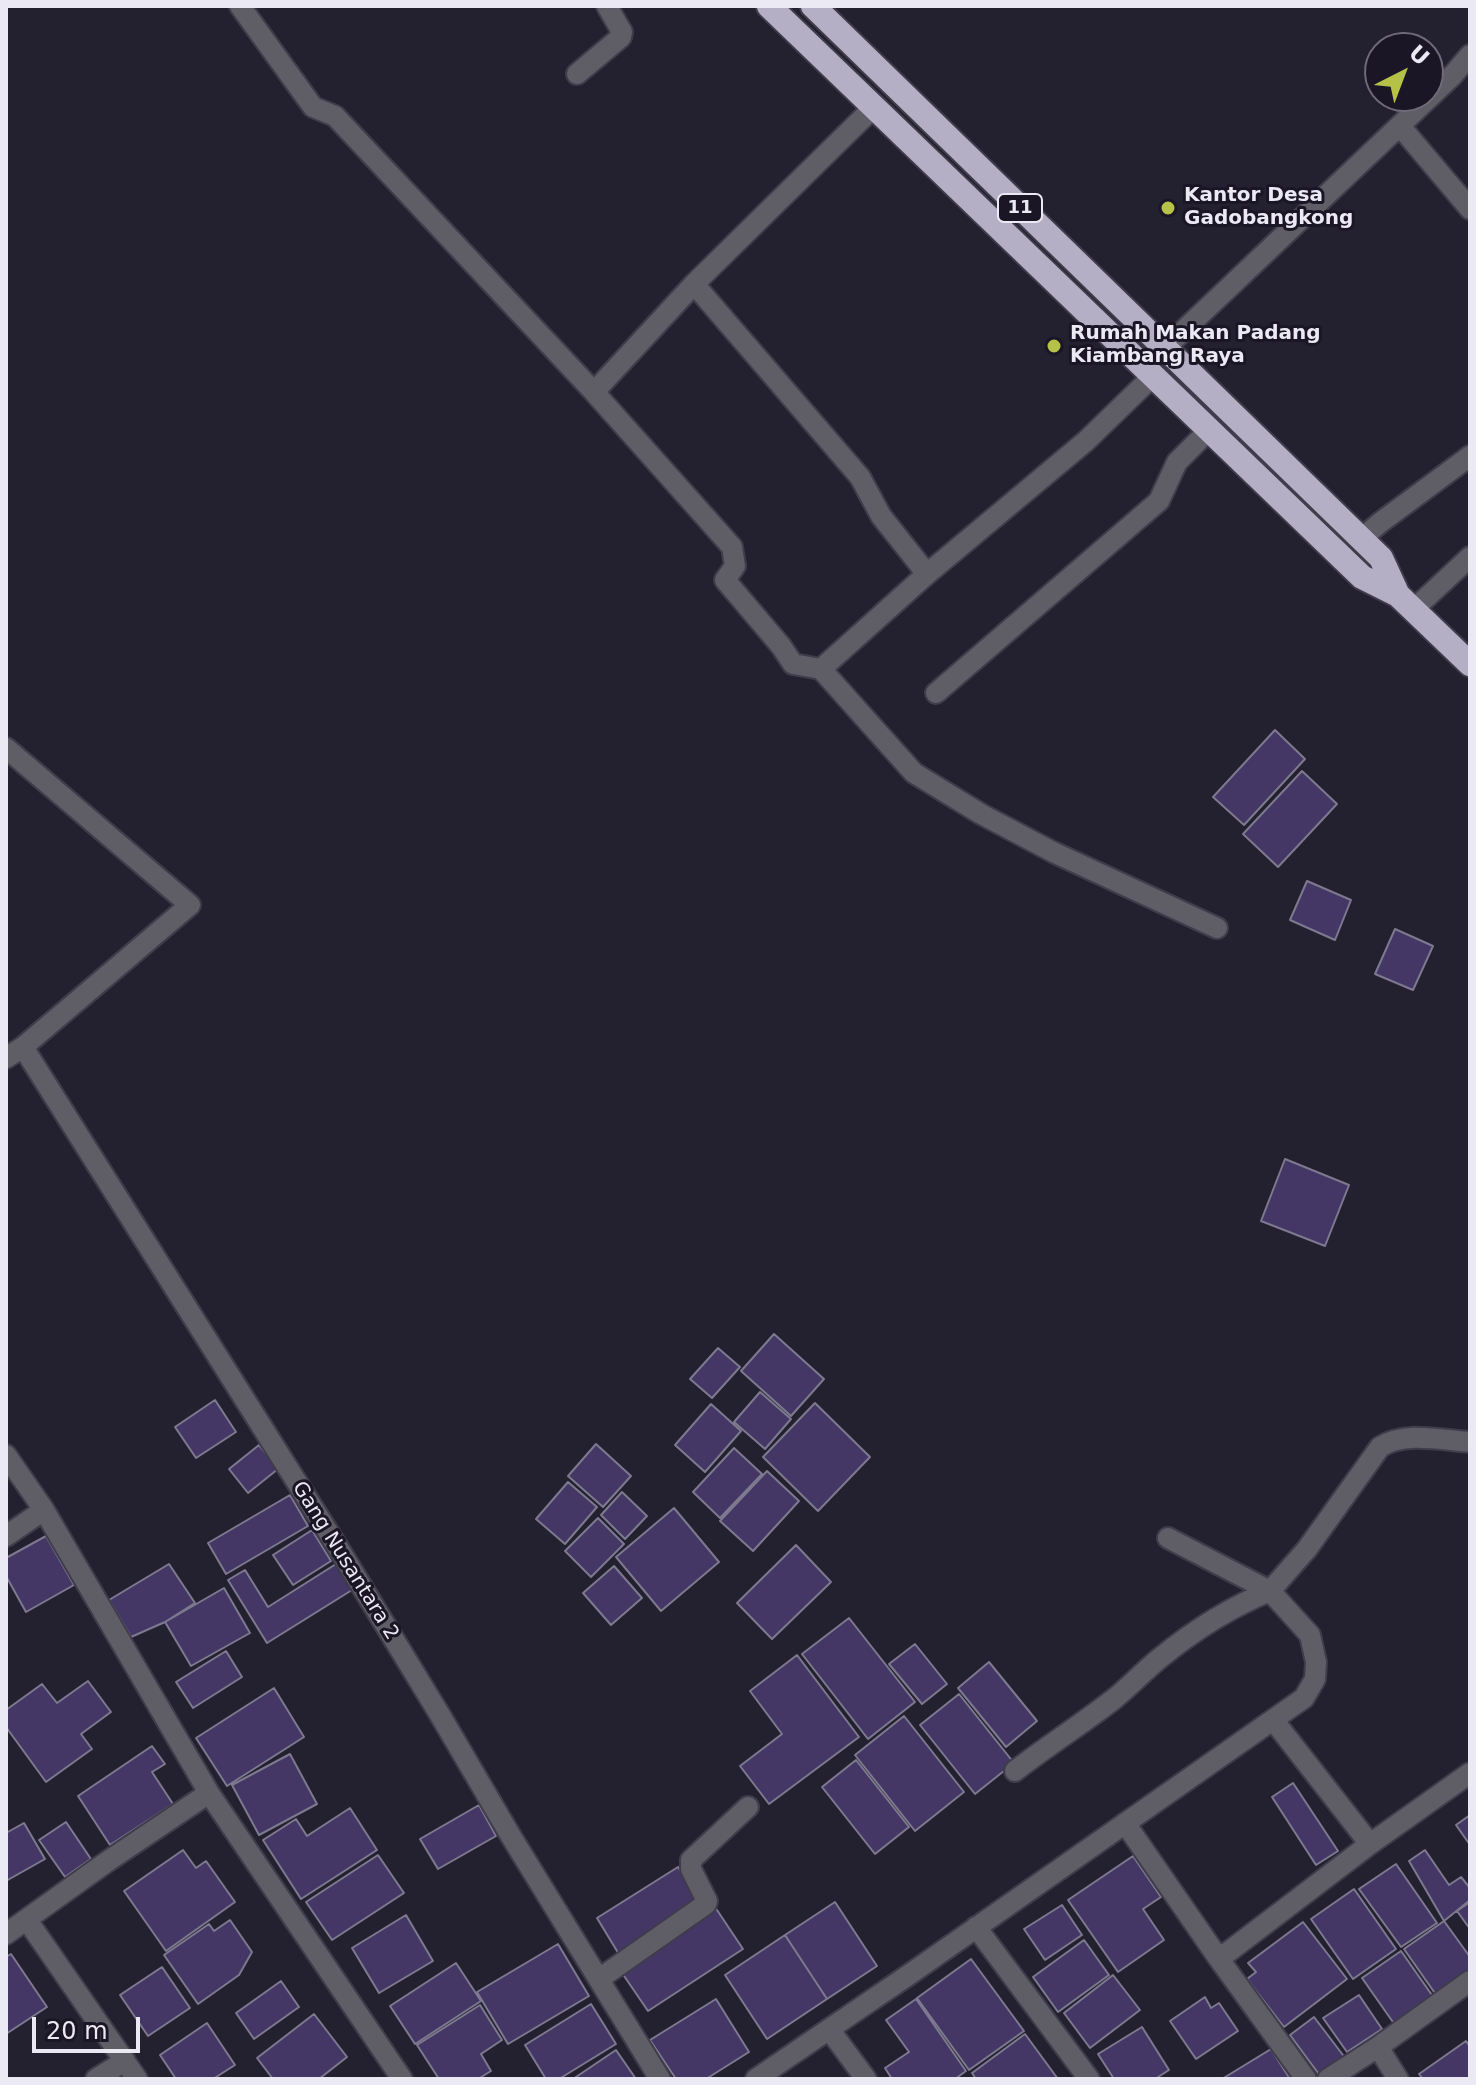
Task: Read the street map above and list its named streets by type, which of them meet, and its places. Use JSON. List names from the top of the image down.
{
  "streets": {
    "highway": ["11"],
    "street": ["Gang Nusantara 2"]
  },
  "places": ["Kantor Desa Gadobangkong", "Rumah Makan Padang Kiambang Raya"],
  "scale_bar": "20 m",
  "north": "top right"
}
